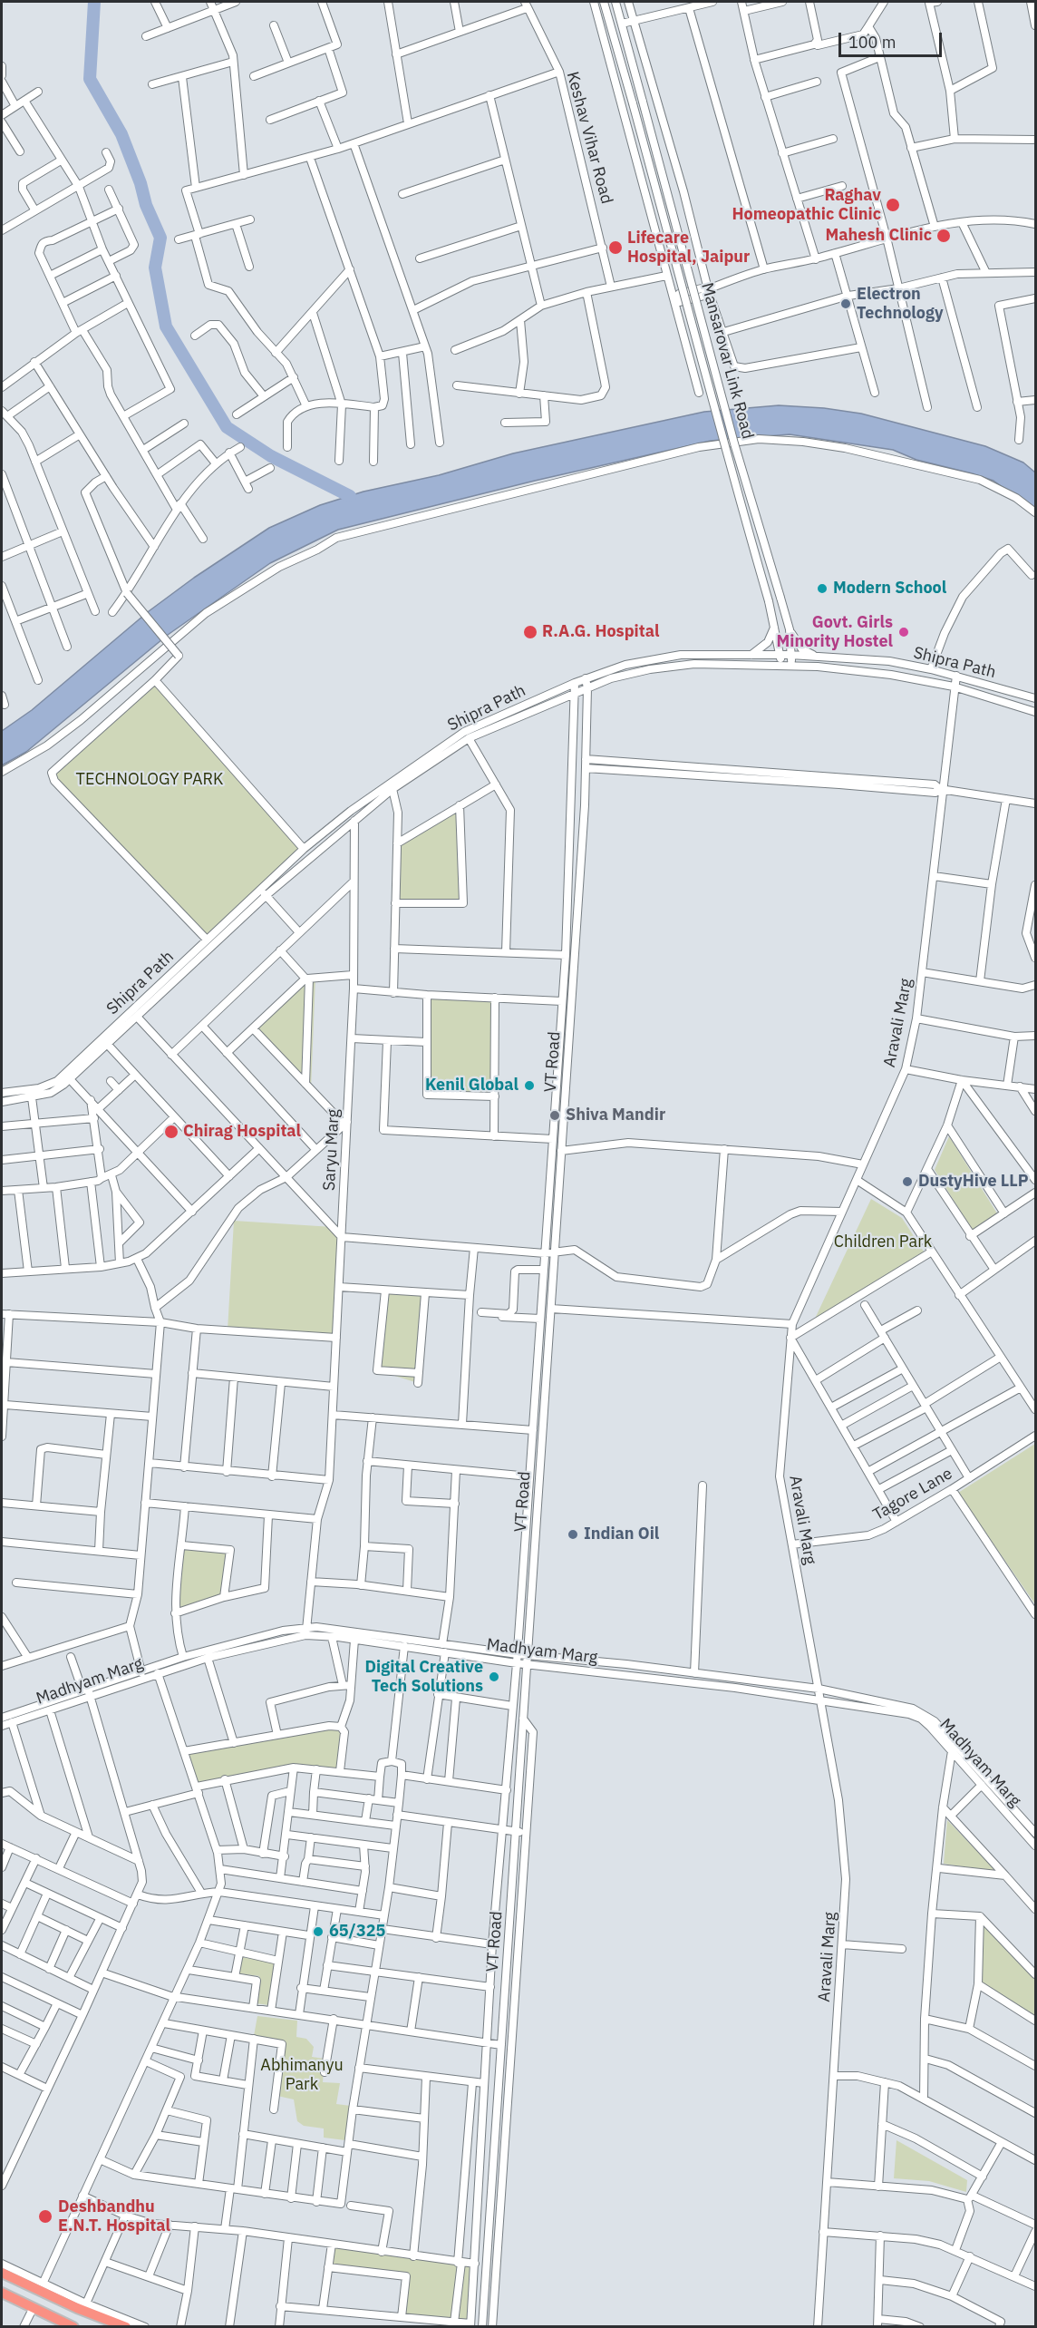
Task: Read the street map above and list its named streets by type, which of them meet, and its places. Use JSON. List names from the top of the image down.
{
  "streets": {
    "street": [
      "Keshav Vihar Road",
      "Mansarovar Link Road",
      "Shipra Path",
      "Aravali Marg",
      "VT Road",
      "Saryu Marg",
      "Tagore Lane",
      "Madhyam Marg"
    ]
  },
  "crossings": [
    ["Mansarovar Link Road", "Shipra Path"],
    ["Shipra Path", "Aravali Marg"],
    ["Shipra Path", "VT Road"],
    ["Shipra Path", "Saryu Marg"],
    ["Aravali Marg", "Tagore Lane"],
    ["Aravali Marg", "Madhyam Marg"],
    ["VT Road", "Madhyam Marg"],
    ["Saryu Marg", "Madhyam Marg"]
  ],
  "parks": ["TECHNOLOGY PARK", "Children Park", "Abhimanyu Park"],
  "places": [
    "Raghav Homeopathic Clinic",
    "Mahesh Clinic",
    "Lifecare Hospital, Jaipur",
    "Electron Technology",
    "Modern School",
    "R.A.G. Hospital",
    "Govt. Girls Minority Hostel",
    "Kenil Global",
    "Shiva Mandir",
    "Chirag Hospital",
    "DustyHive LLP",
    "Indian Oil",
    "Digital Creative Tech Solutions",
    "65/325",
    "Deshbandhu E.N.T. Hospital"
  ],
  "scale_bar": "100 m"
}
